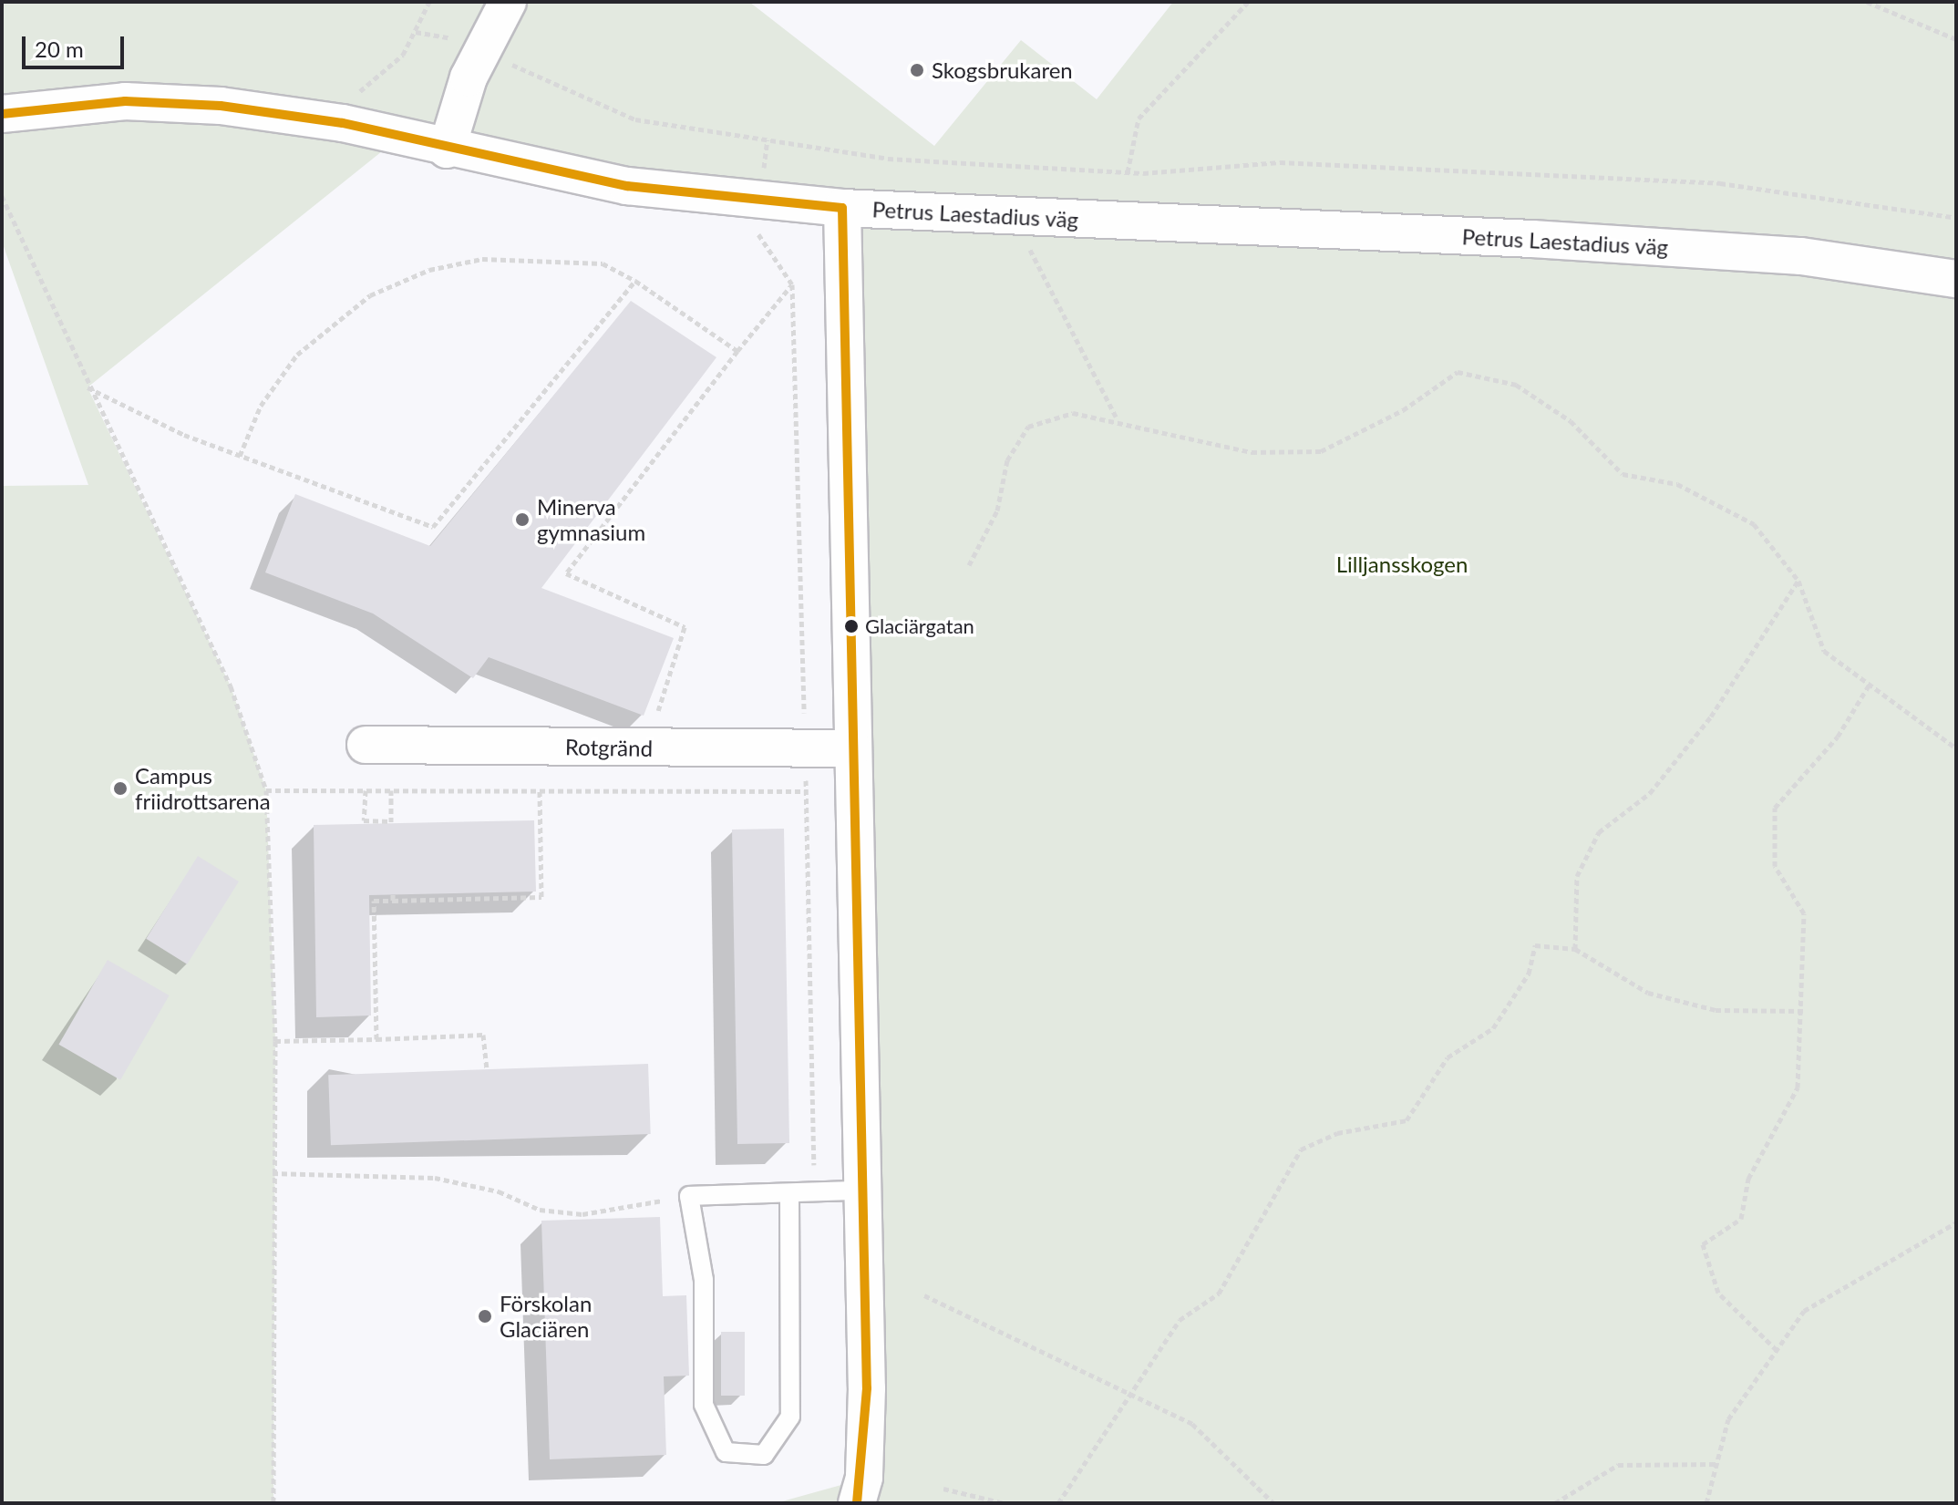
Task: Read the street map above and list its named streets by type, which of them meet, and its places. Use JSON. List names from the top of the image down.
{
  "streets": {
    "street": ["Petrus Laestadius väg", "Rotgränd"]
  },
  "parks": ["Lilljansskogen"],
  "places": [
    "Skogsbrukaren",
    "Minerva gymnasium",
    "Glaciärgatan",
    "Campus friidrottsarena",
    "Förskolan Glaciären"
  ],
  "scale_bar": "20 m"
}
